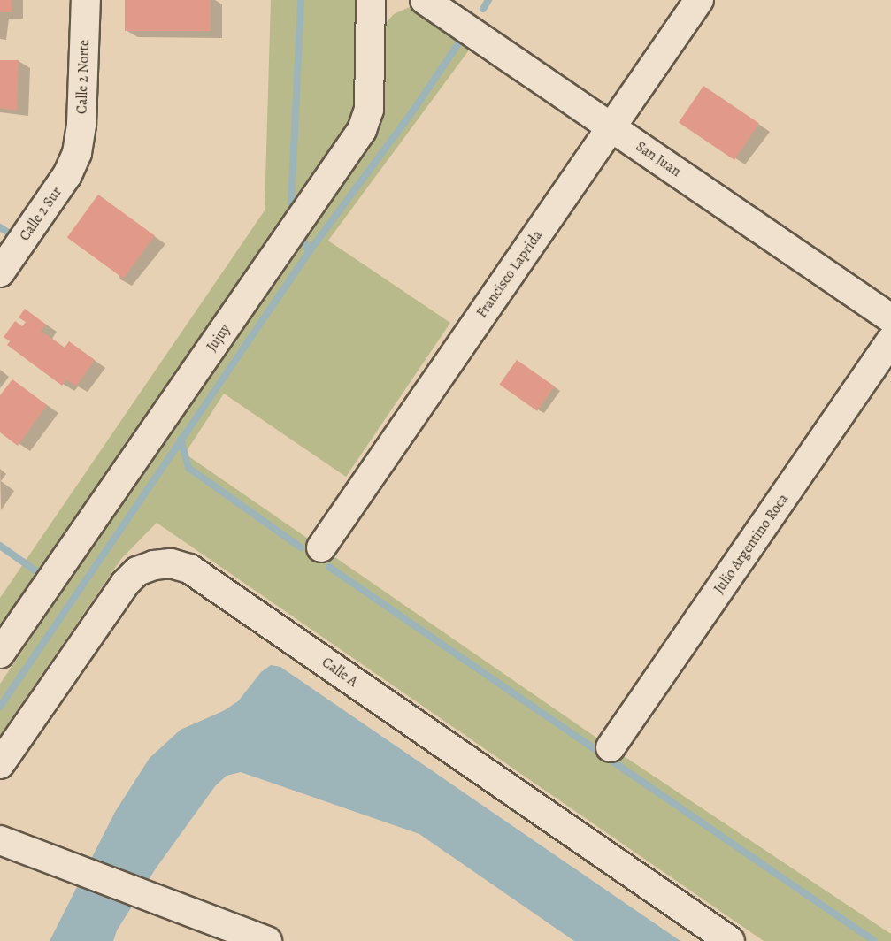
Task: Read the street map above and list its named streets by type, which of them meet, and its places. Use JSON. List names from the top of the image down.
{
  "streets": {
    "street": [
      "Calle 2 Norte",
      "San Juan",
      "Calle 2 Sur",
      "Francisco Laprida",
      "Jujuy",
      "Julio Argentino Roca",
      "Calle A"
    ]
  },
  "crossings": [
    ["Calle 2 Norte", "Calle 2 Sur"],
    ["San Juan", "Francisco Laprida"]
  ]
}
